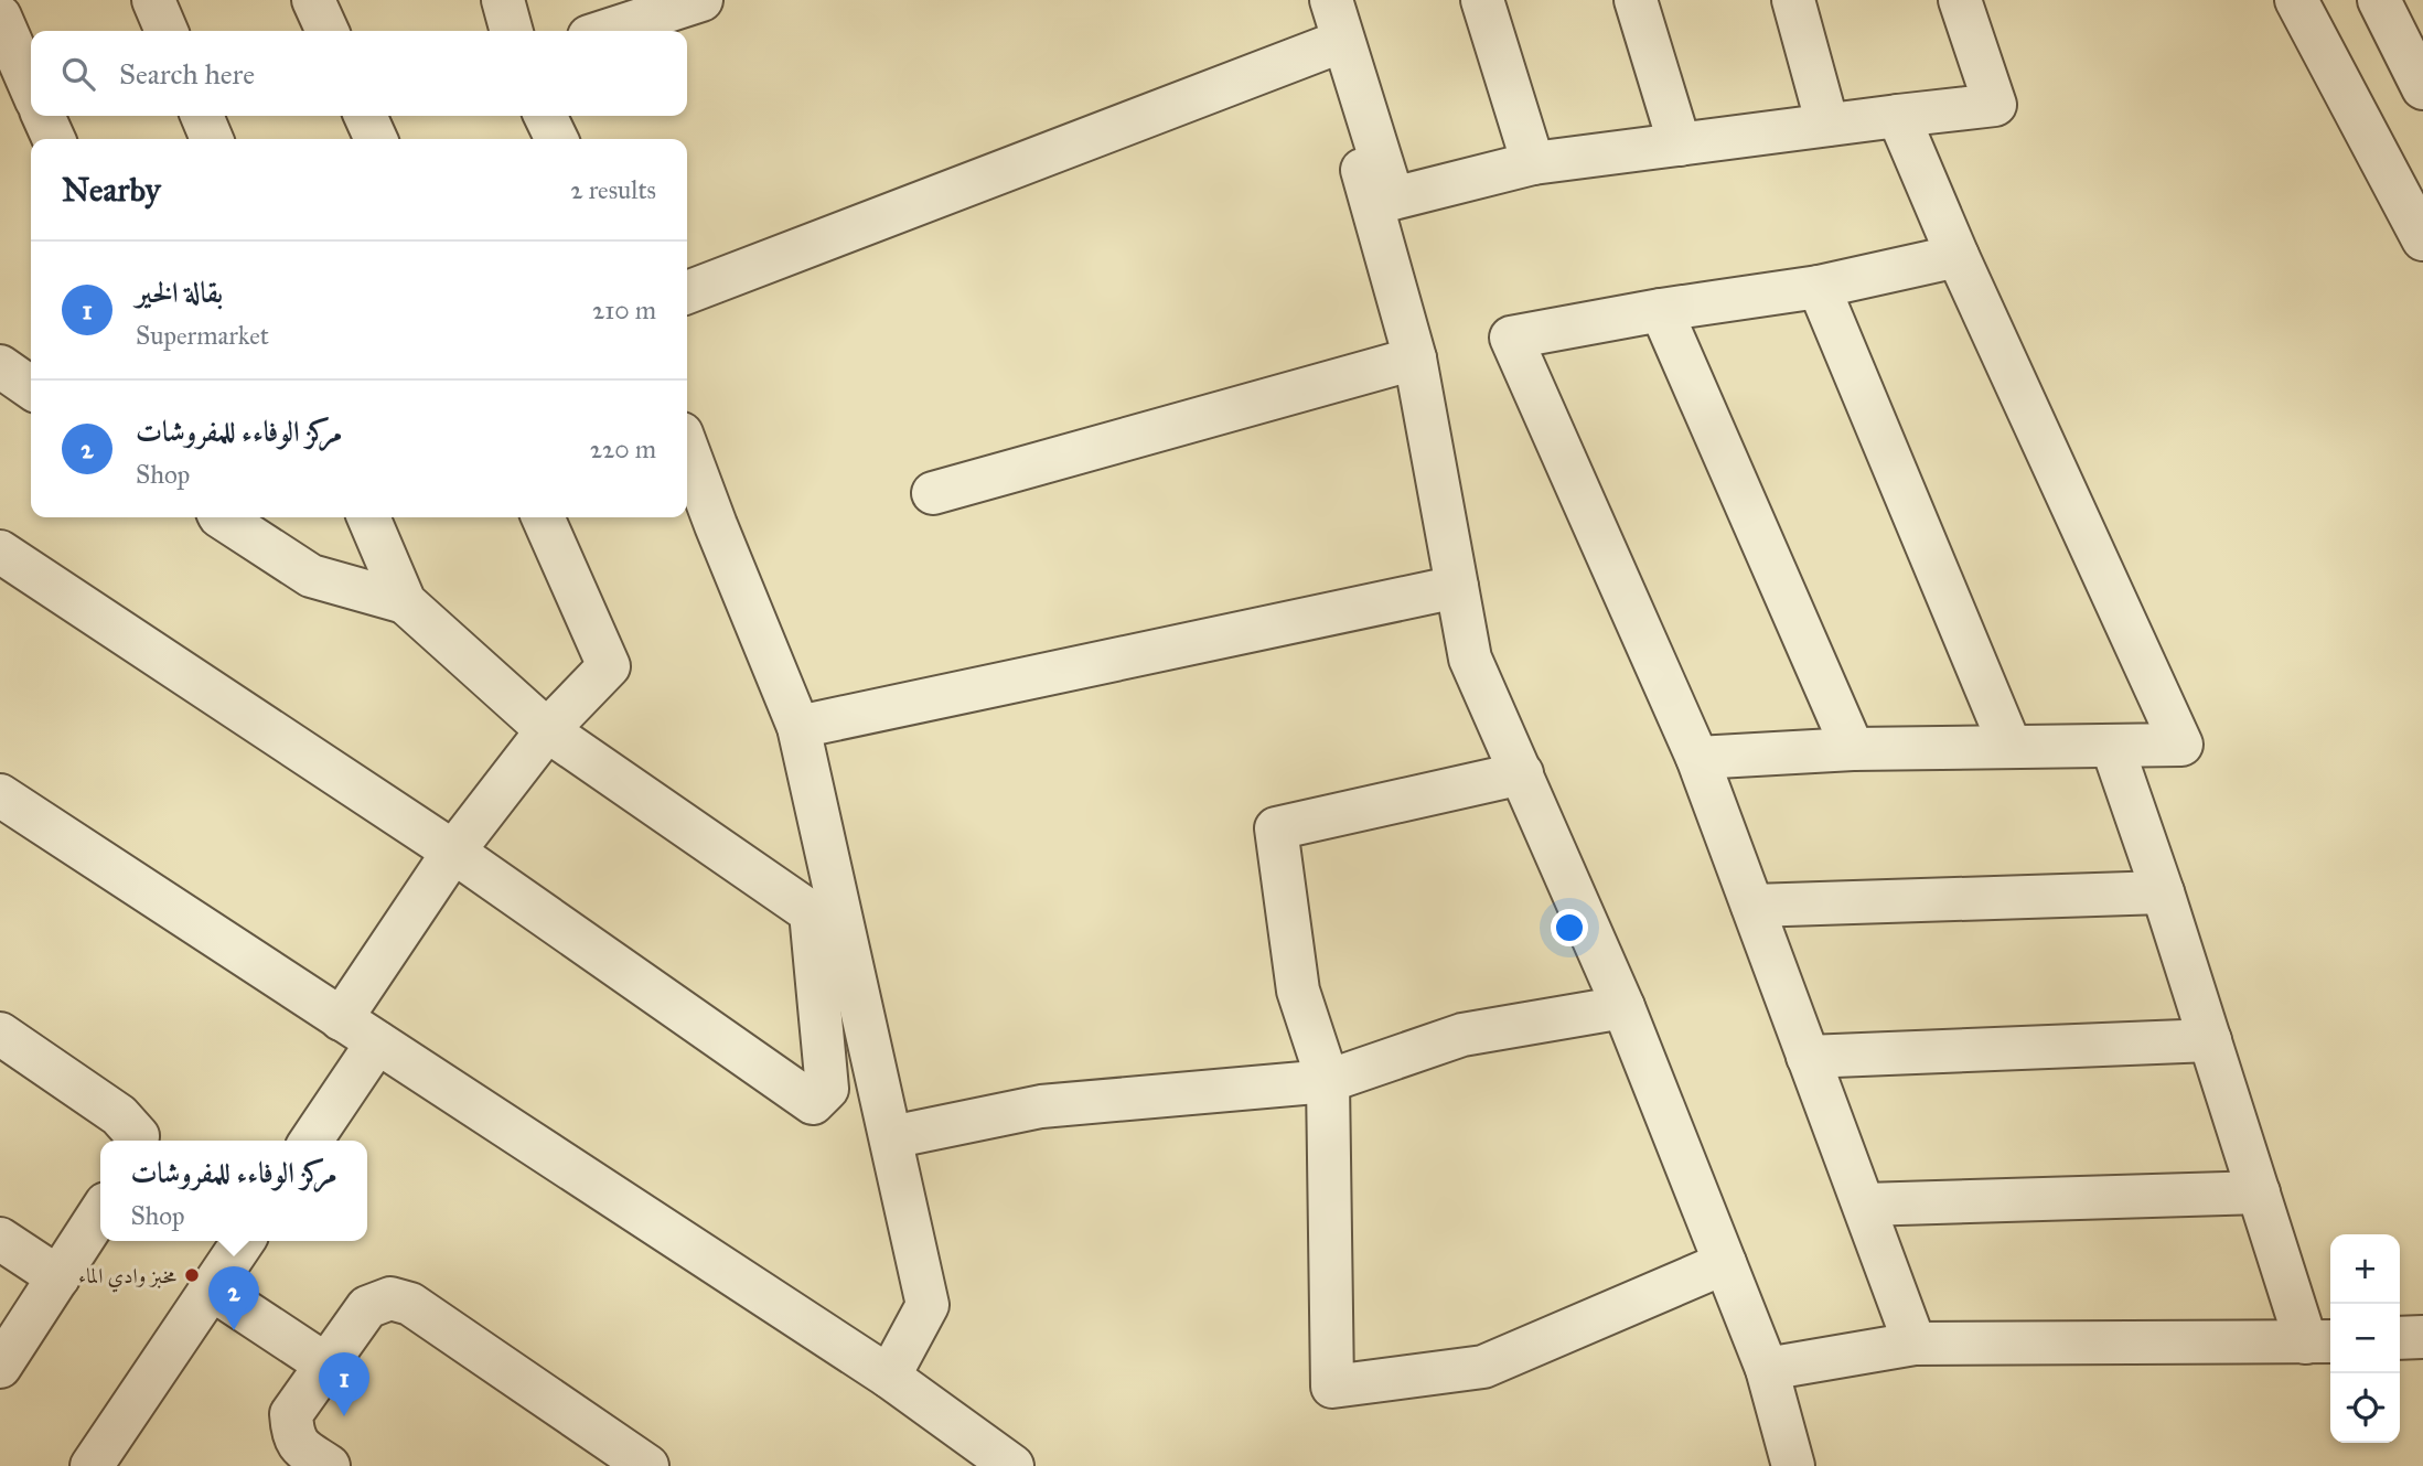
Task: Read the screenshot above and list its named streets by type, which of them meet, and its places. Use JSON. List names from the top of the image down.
{
  "places": ["مخبز وادي الماء"],
  "page": {
    "search": "Search here",
    "heading": ["Nearby", "2 results"],
    "list": [
      {
        "mark": "1",
        "name": "بقالة الخير",
        "note": "Supermarket",
        "value": "210 m"
      },
      {
        "mark": "2",
        "name": "مركز الوفاءء للمفروشات",
        "note": "Shop",
        "value": "220 m"
      }
    ],
    "popup": ["مركز الوفاءء للمفروشات", "Shop"],
    "map_buttons": ["+", "−"],
    "pins": ["2", "1"]
  }
}
